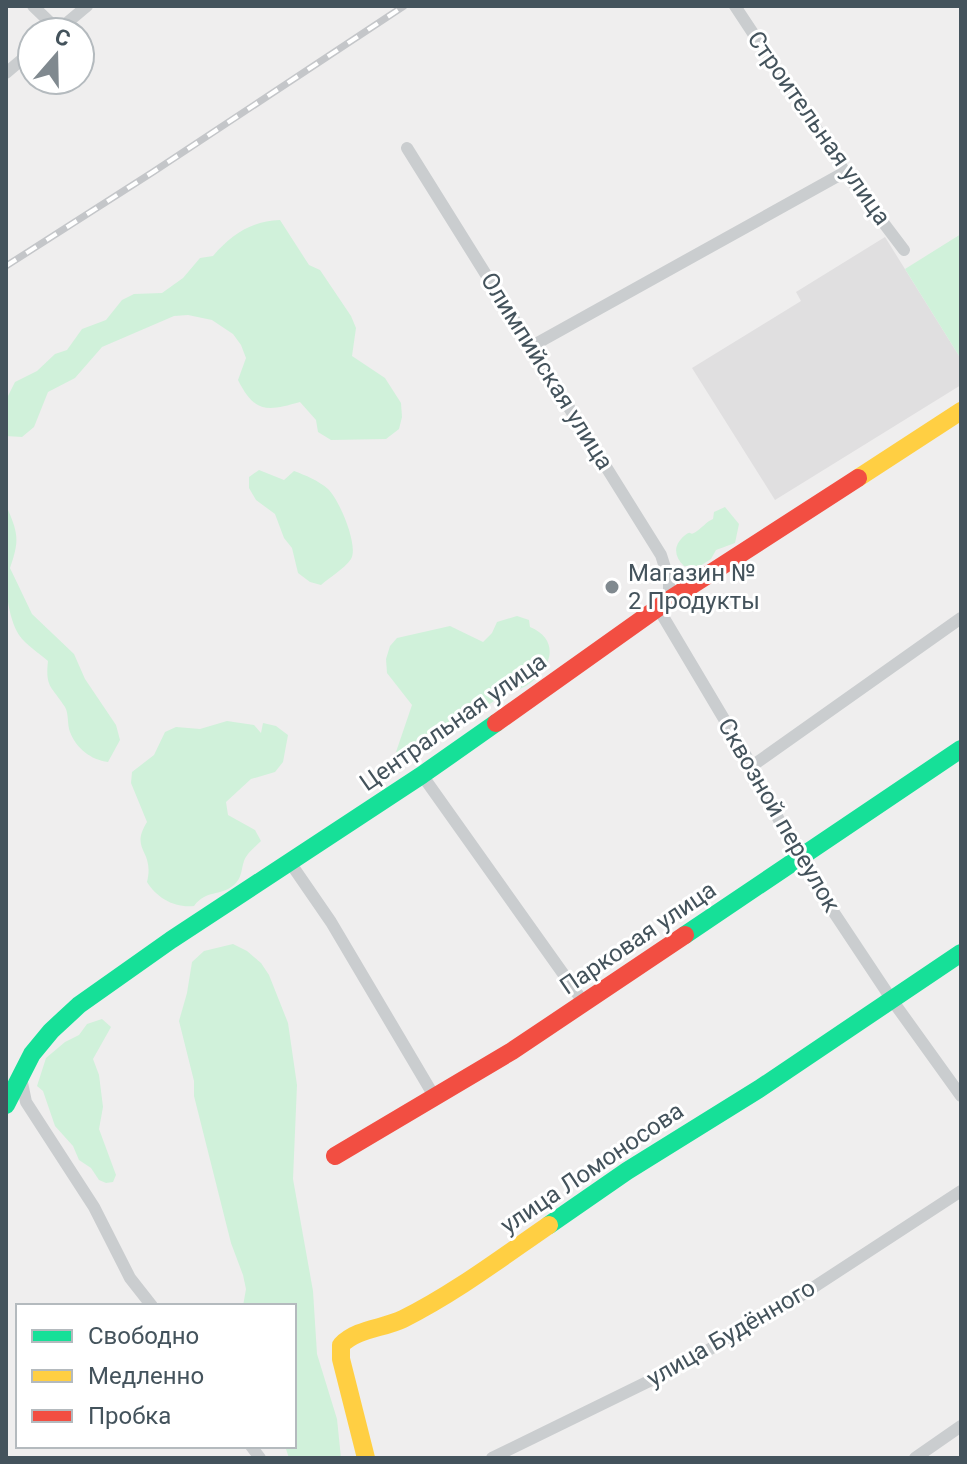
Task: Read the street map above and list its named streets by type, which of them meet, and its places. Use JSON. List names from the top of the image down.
{
  "streets": {
    "street": [
      "Строительная улица",
      "Олимпийская улица",
      "Центральная улица",
      "Сквозной переулок",
      "Парковая улица",
      "улица Ломоносова",
      "улица Будённого"
    ]
  },
  "crossings": [
    ["Олимпийская улица", "Центральная улица"],
    ["Олимпийская улица", "Сквозной переулок"],
    ["Центральная улица", "Сквозной переулок"],
    ["Сквозной переулок", "Парковая улица"],
    ["Сквозной переулок", "улица Ломоносова"]
  ],
  "places": ["Магазин № 2 Продукты"],
  "legend": ["Свободно", "Медленно", "Пробка"],
  "north": "top"
}
